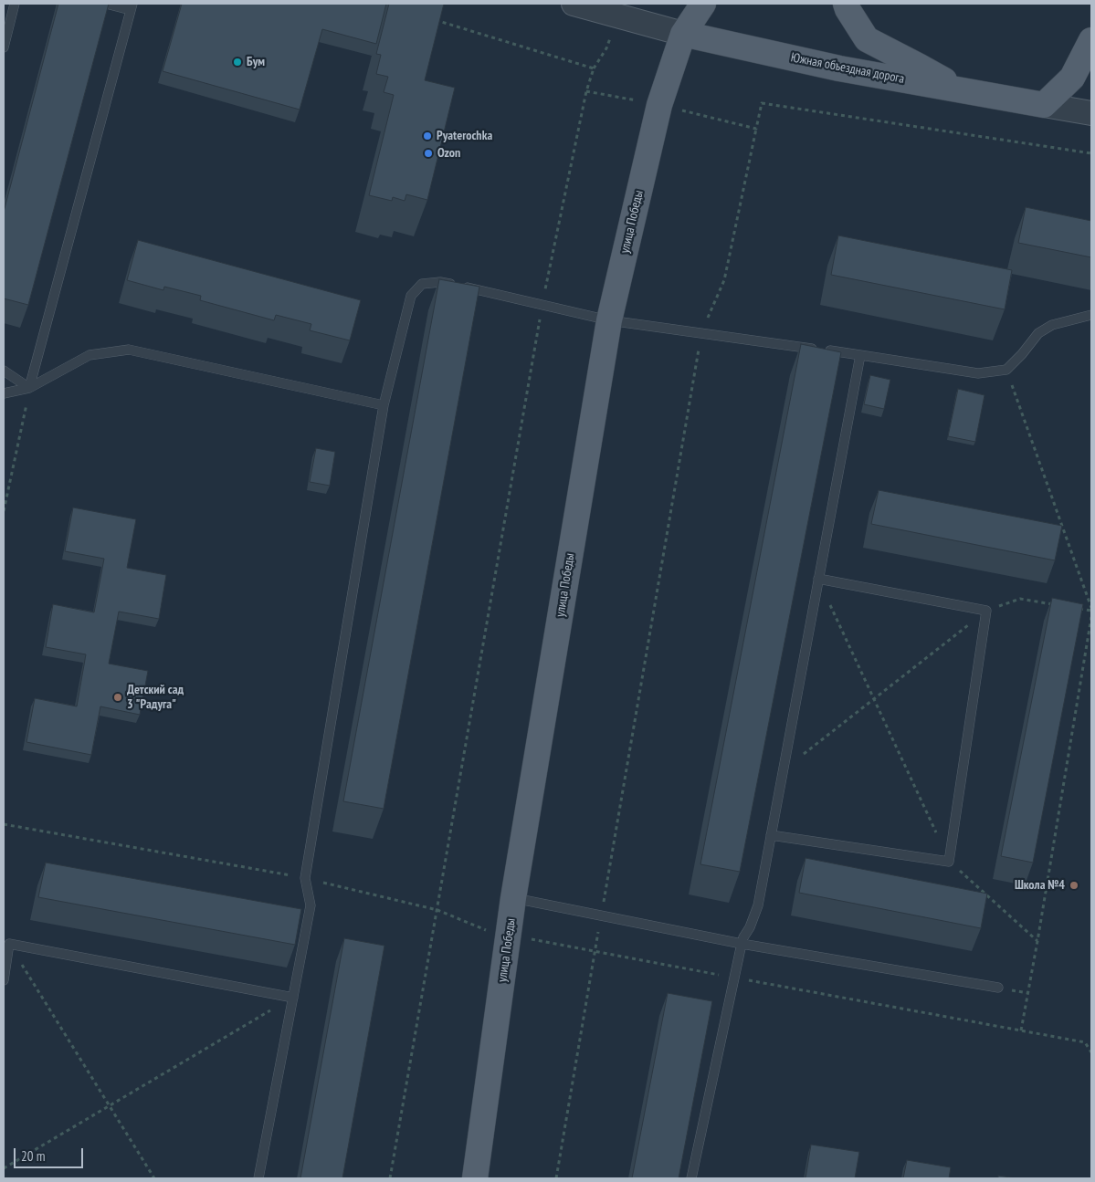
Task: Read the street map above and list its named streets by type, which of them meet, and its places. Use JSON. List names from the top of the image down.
{
  "streets": {
    "main road": ["Южная объездная дорога", "улица Победы"]
  },
  "crossings": [
    ["Южная объездная дорога", "улица Победы"]
  ],
  "places": [
    "Бум",
    "Pyaterochka",
    "Ozon",
    "Детский сад 3 \"Радуга\"",
    "Школа №4"
  ],
  "scale_bar": "20 m"
}
